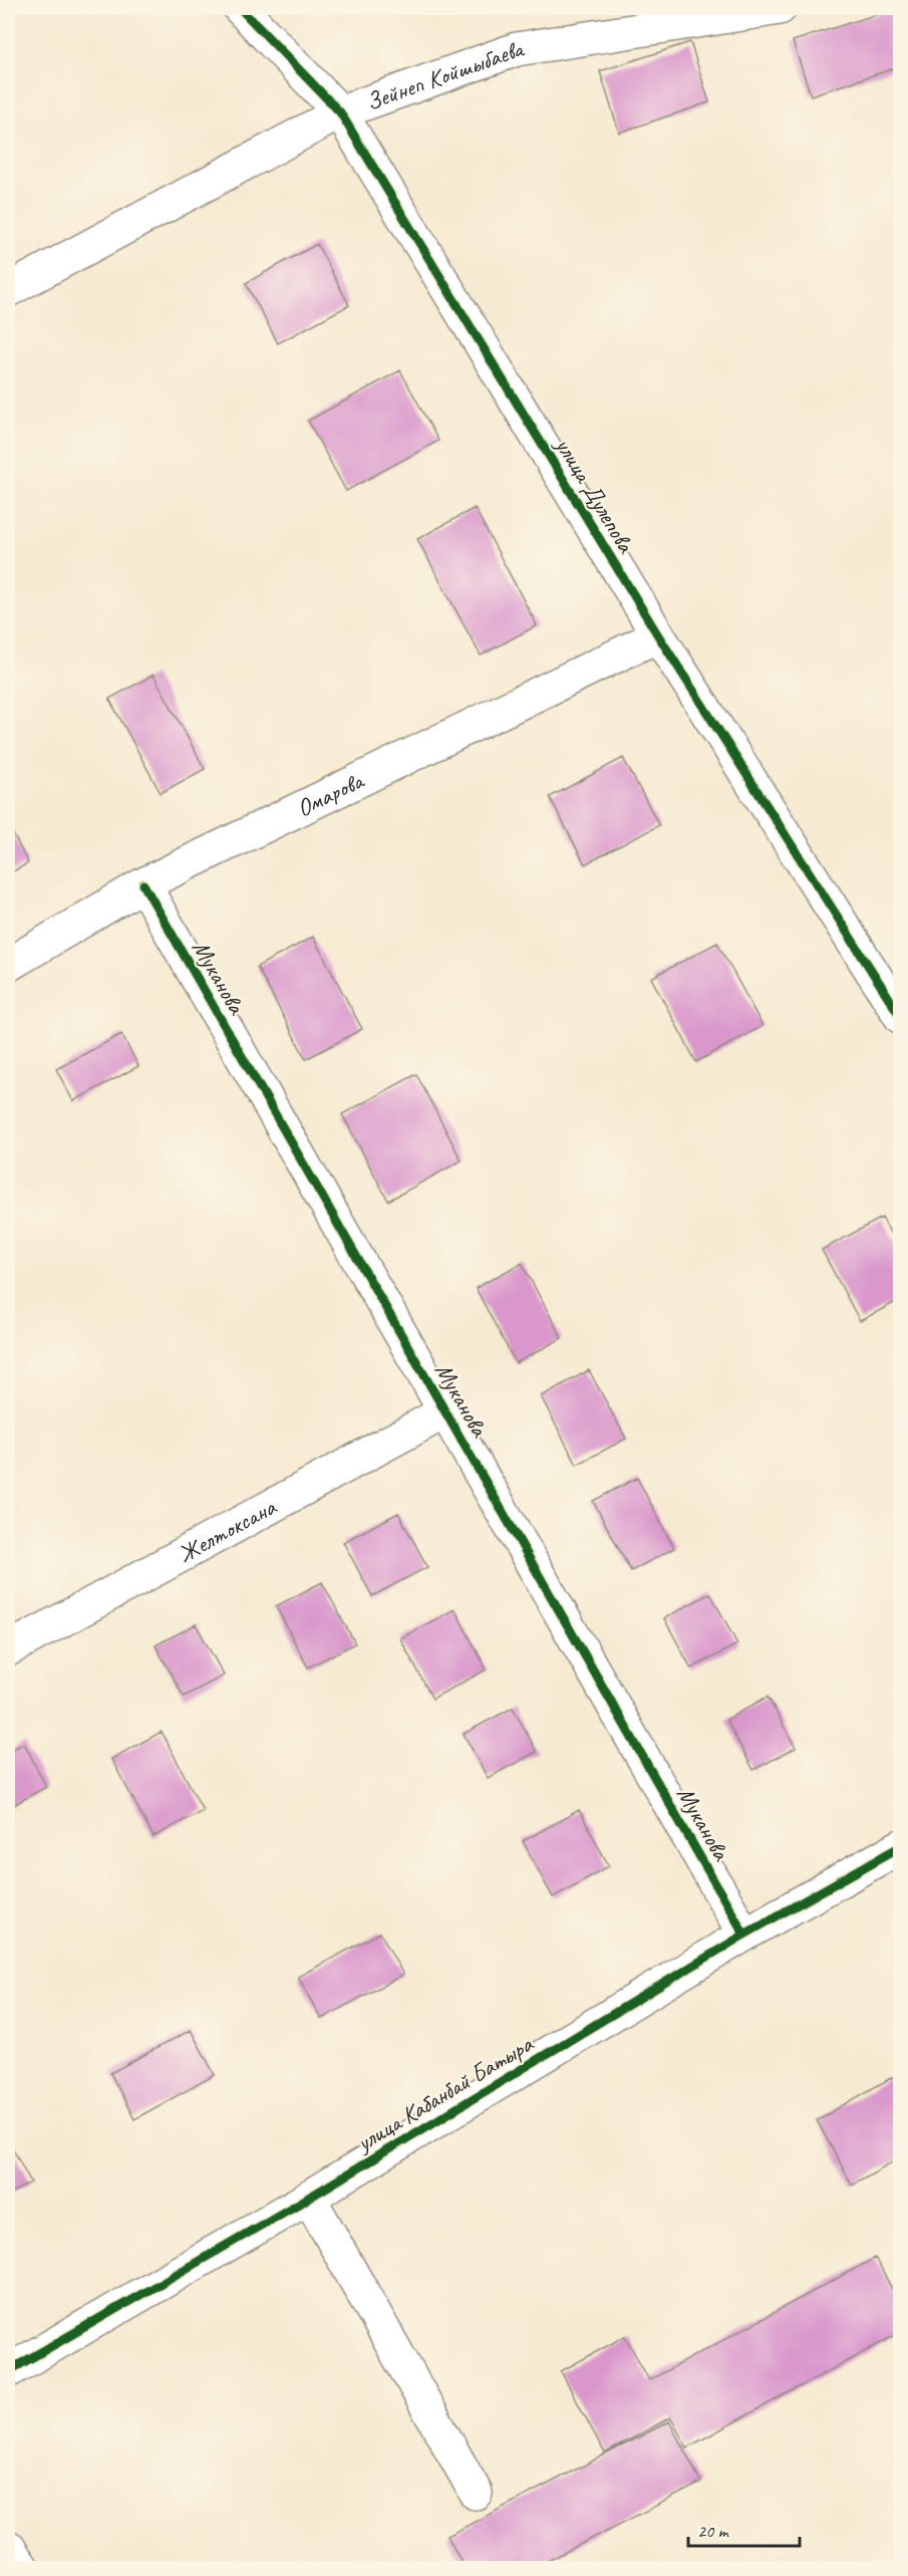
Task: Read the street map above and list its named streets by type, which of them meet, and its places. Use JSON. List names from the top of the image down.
{
  "streets": {
    "street": [
      "Зейнеп Койшыбаева",
      "улица Дулепова",
      "Омарова",
      "Муканова",
      "Желтоксана",
      "улица Кабанбай Батыра"
    ]
  },
  "crossings": [
    ["Зейнеп Койшыбаева", "улица Дулепова"],
    ["улица Дулепова", "Омарова"],
    ["Омарова", "Муканова"],
    ["Муканова", "Желтоксана"],
    ["Муканова", "улица Кабанбай Батыра"]
  ],
  "scale_bar": "20 m"
}
